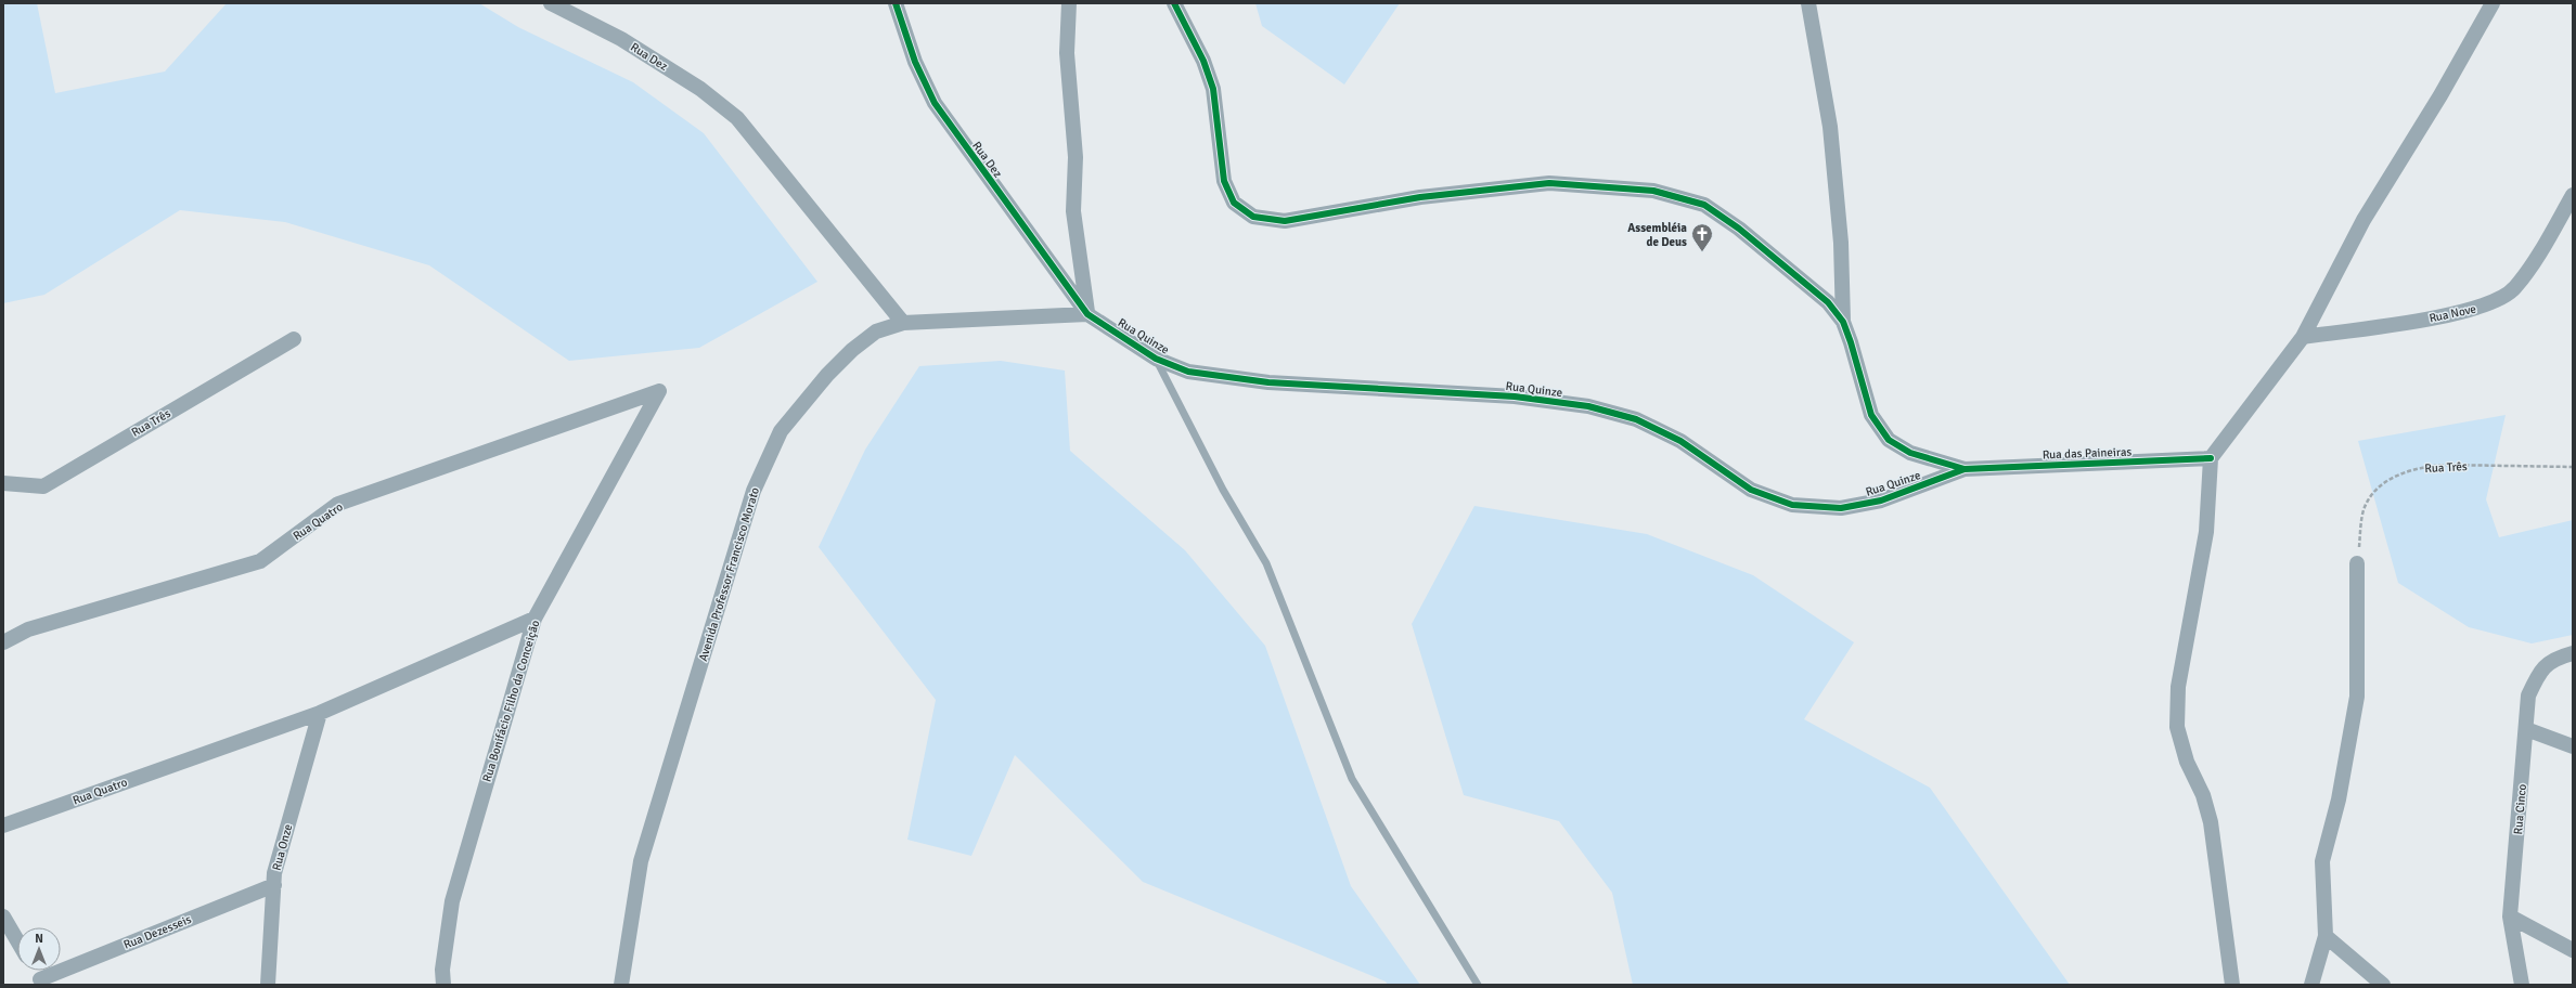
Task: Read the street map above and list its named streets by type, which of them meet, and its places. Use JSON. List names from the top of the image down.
{
  "streets": {
    "street": [
      "Rua Dez",
      "Rua Nove",
      "Rua Quinze",
      "Rua Três",
      "Rua das Paineiras",
      "Rua Quatro",
      "Avenida Professor Francisco Morato",
      "Rua Bonifácio Filho da Conceição",
      "Rua Cinco",
      "Rua Onze",
      "Rua Dezesseis"
    ]
  },
  "crossings": [
    ["Rua Dez", "Rua Quinze"],
    ["Rua Dez", "Avenida Professor Francisco Morato"],
    ["Rua Quinze", "Rua das Paineiras"],
    ["Rua Quinze", "Avenida Professor Francisco Morato"],
    ["Rua Quatro", "Rua Bonifácio Filho da Conceição"],
    ["Rua Quatro", "Rua Onze"],
    ["Rua Onze", "Rua Dezesseis"]
  ],
  "places": {
    "church": ["Assembléia de Deus"]
  },
  "north": "top"
}
